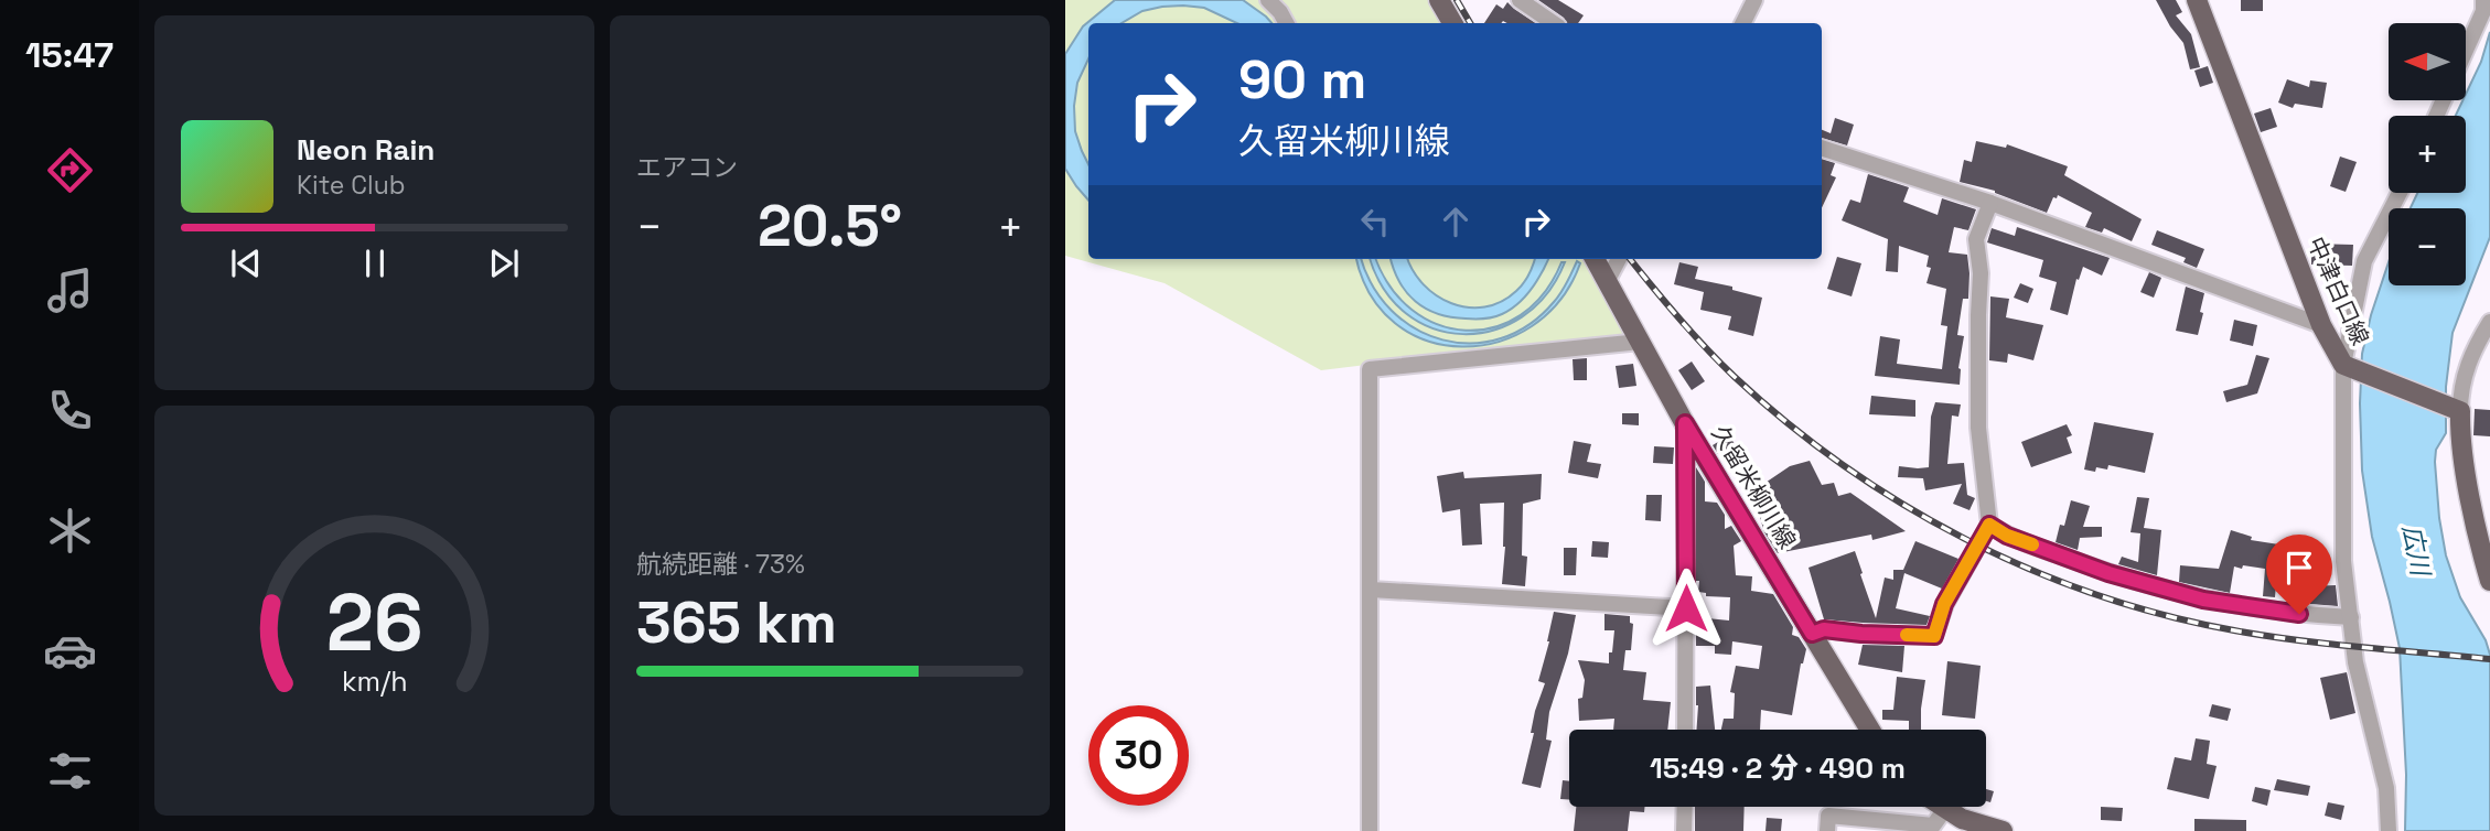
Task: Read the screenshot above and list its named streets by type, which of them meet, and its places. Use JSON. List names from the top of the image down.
{
  "streets": {
    "main road": ["中津白口線", "久留米柳川線"]
  },
  "water": ["広川"],
  "north": "left",
  "page": {
    "tabs": "15:47",
    "tile": [
      "エアコン",
      ["航続距離 · 73%", "365 km"]
    ],
    "map_buttons": ["+", "−"],
    "turn": ["90 m", "久留米柳川線"],
    "song": ["Neon Rain", "Kite Club"],
    "heat": ["−", "20.5°", "+"],
    "limit": "30",
    "trip": "15:49 · 2 分 · 490 m",
    "gauge": ["26", "km/h"]
  }
}
